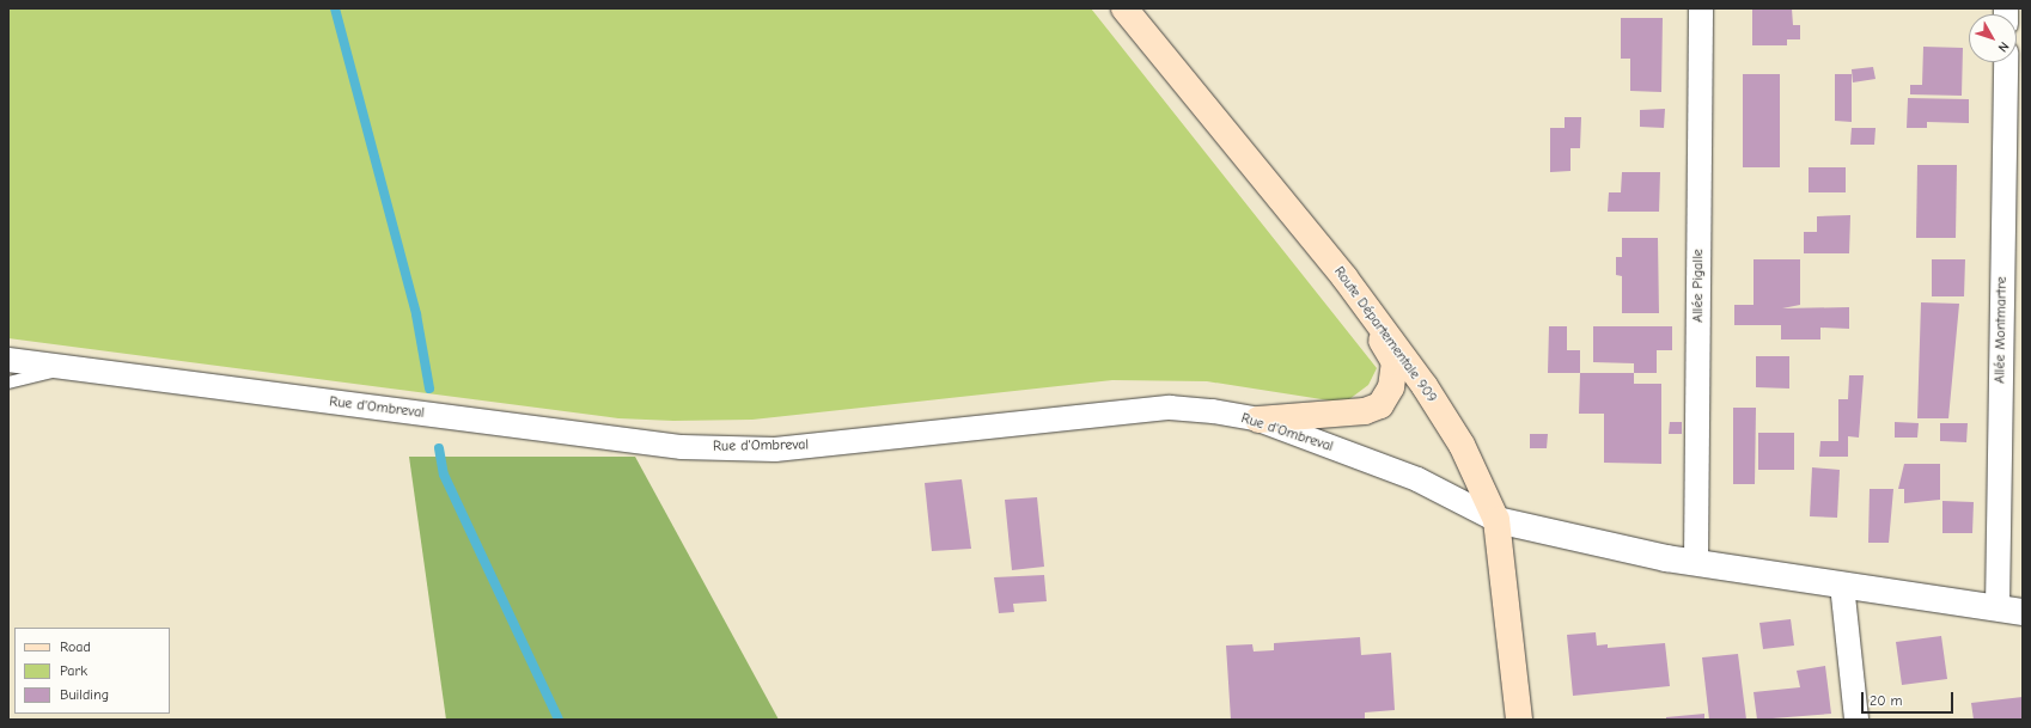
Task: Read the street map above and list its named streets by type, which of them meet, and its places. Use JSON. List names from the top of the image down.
{
  "streets": {
    "main road": ["Route Départementale 909"],
    "street": ["Allée Pigalle", "Allée Montmartre", "Rue d'Ombreval"]
  },
  "crossings": [
    ["Route Départementale 909", "Rue d'Ombreval"]
  ],
  "legend": ["Road", "Park", "Building"],
  "scale_bar": "20 m",
  "north": "bottom right"
}
